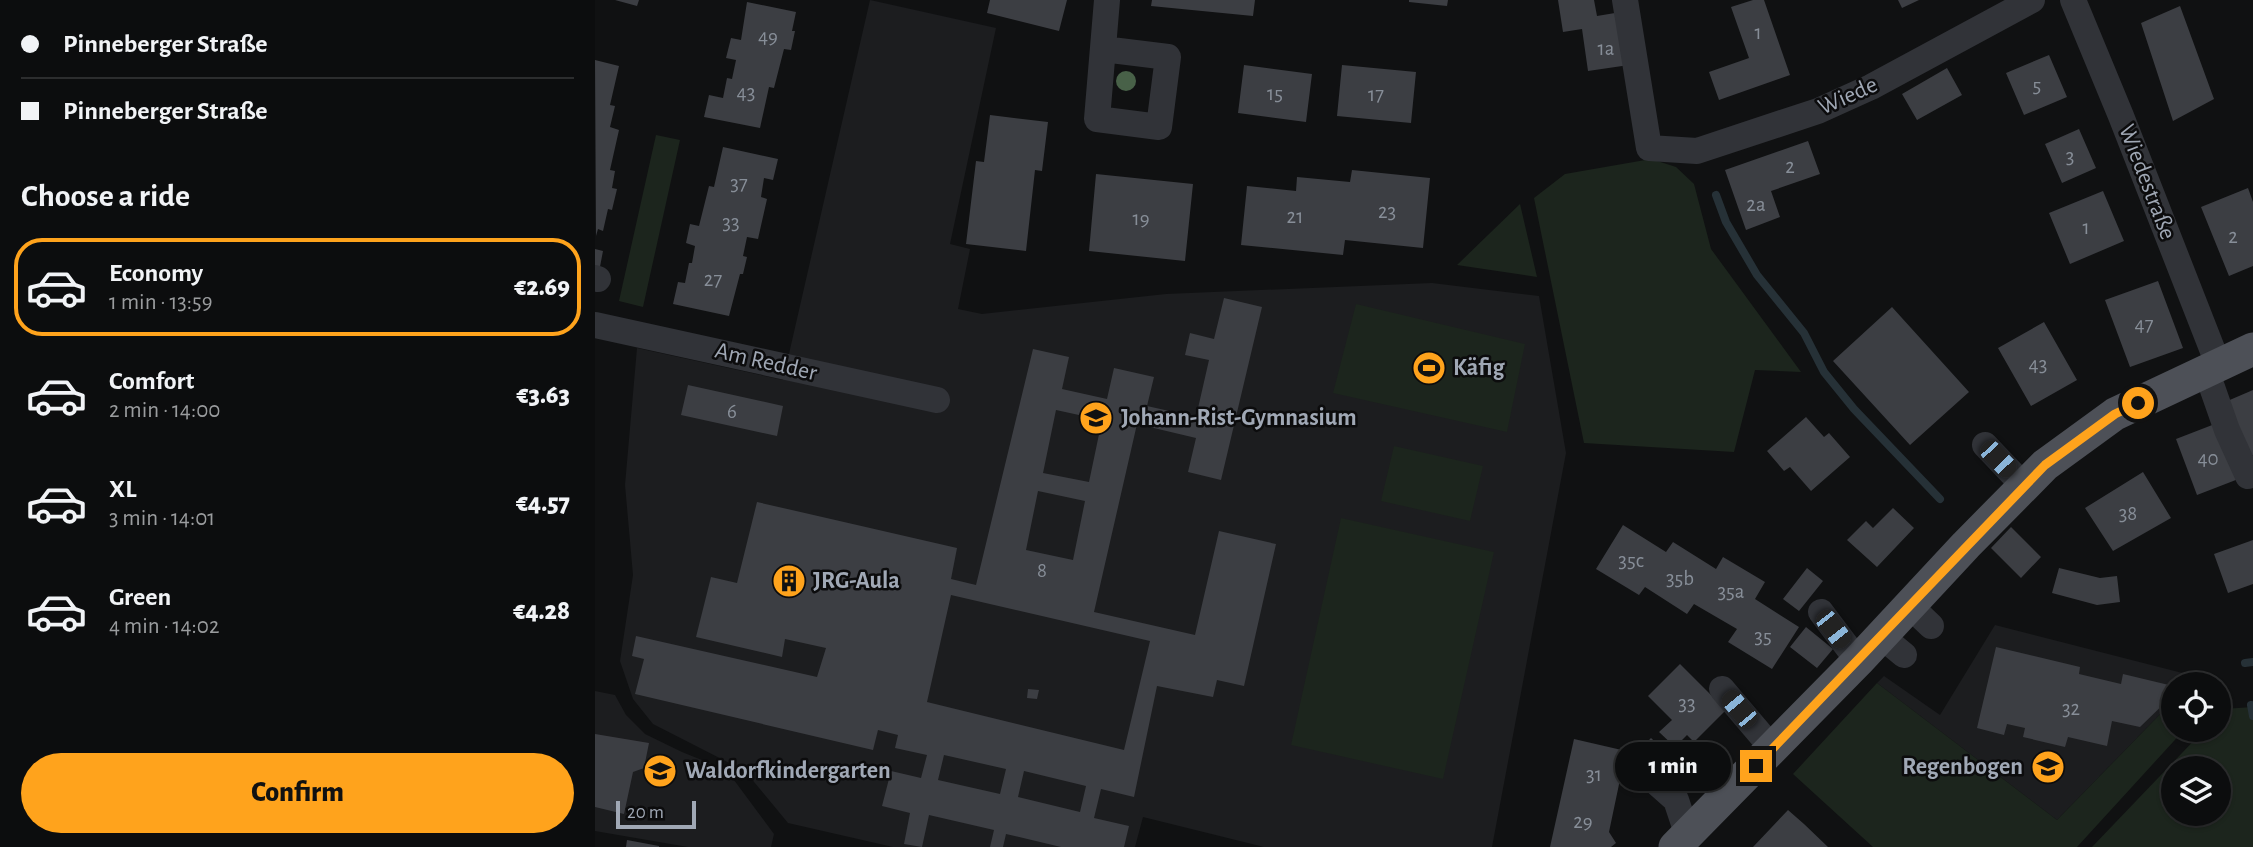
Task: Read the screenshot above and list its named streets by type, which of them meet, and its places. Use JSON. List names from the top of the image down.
{
  "streets": {
    "street": ["Wiede", "Wiedestraße", "Am Redder"]
  },
  "places": {
    "sports": ["Käfig"],
    "school or university": ["Johann-Rist-Gymnasium", "Regenbogen", "Waldorfkindergarten"],
    "building": ["JRG-Aula"]
  },
  "house_numbers": [
    "1",
    "49",
    "1a",
    "5",
    "43",
    "15",
    "17",
    "3",
    "2",
    "37",
    "2a",
    "23",
    "21",
    "19",
    "33",
    "1",
    "2",
    "27",
    "47",
    "43",
    "6",
    "40",
    "38",
    "35c",
    "8",
    "35b",
    "35a",
    "35",
    "33",
    "32",
    "31",
    "29"
  ],
  "scale_bar": "20 m",
  "page": {
    "banner": ["Pinneberger Straße", "Pinneberger Straße"],
    "heading": "Choose a ride",
    "list": [
      {
        "name": "Economy",
        "note": "1 min · 13:59",
        "value": "€2.69"
      },
      {
        "name": "Comfort",
        "note": "2 min · 14:00",
        "value": "€3.63"
      },
      {
        "name": "XL",
        "note": "3 min · 14:01",
        "value": "€4.57"
      },
      {
        "name": "Green",
        "note": "4 min · 14:02",
        "value": "€4.28"
      }
    ],
    "buttons": "Confirm",
    "bubble": "1 min",
    "scale": "20 m"
  }
}
